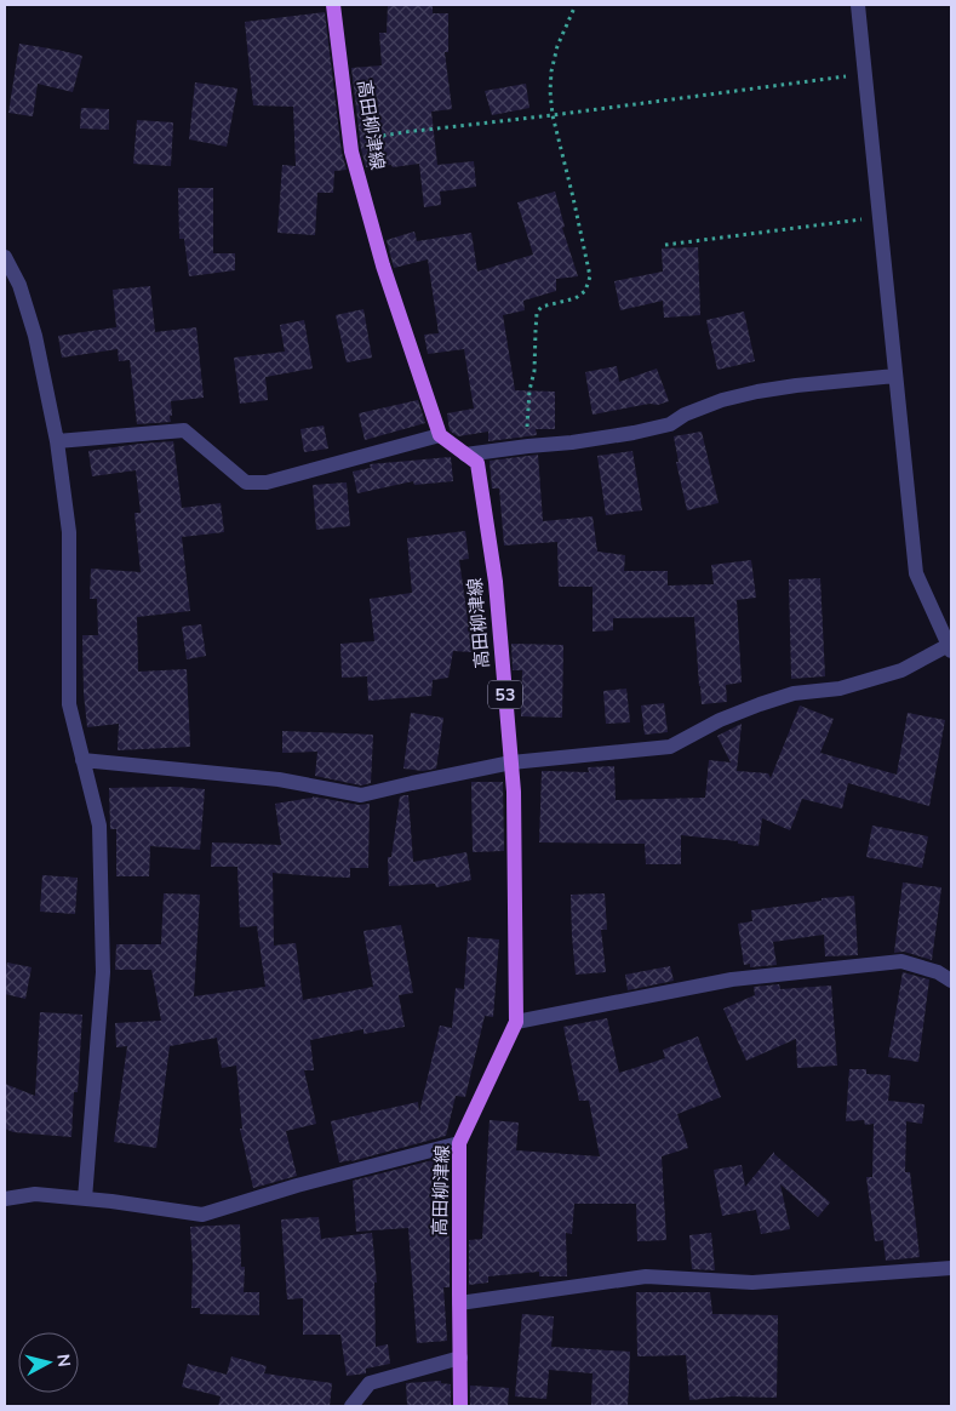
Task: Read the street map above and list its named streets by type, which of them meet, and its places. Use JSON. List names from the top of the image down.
{
  "streets": {
    "main road": ["高田柳津線", "53"]
  },
  "north": "right"
}
